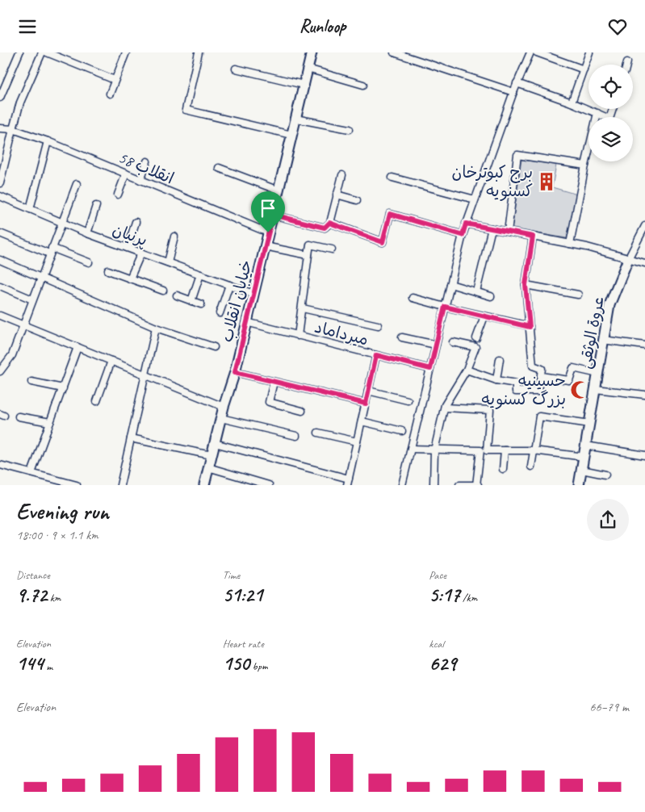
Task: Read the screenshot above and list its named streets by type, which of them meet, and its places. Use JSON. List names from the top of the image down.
{
  "streets": {
    "main road": ["خیابان انقلاب", "عروة الوثقی"],
    "street": ["انقلاب 58", "پرنیان", "میرداماد"]
  },
  "crossings": [
    ["انقلاب 58", "خیابان انقلاب"],
    ["پرنیان", "خیابان انقلاب"],
    ["خیابان انقلاب", "میرداماد"]
  ],
  "places": {
    "building": ["برج کبوترخان کسنویه"],
    "mosque": ["حسینیه بزرگ کسنویه"]
  },
  "page": {
    "header": "Runloop",
    "heading": ["Evening run", "18:00 · 9 × 1.1 km"],
    "stats": [
      ["Distance", "9.72 km"],
      ["Time", "51:21"],
      ["Pace", "5:17 /km"],
      ["Elevation", "144 m"],
      ["Heart rate", "150 bpm"],
      ["kcal", "629"]
    ],
    "chart": ["Elevation", "66–79 m"]
  }
}
